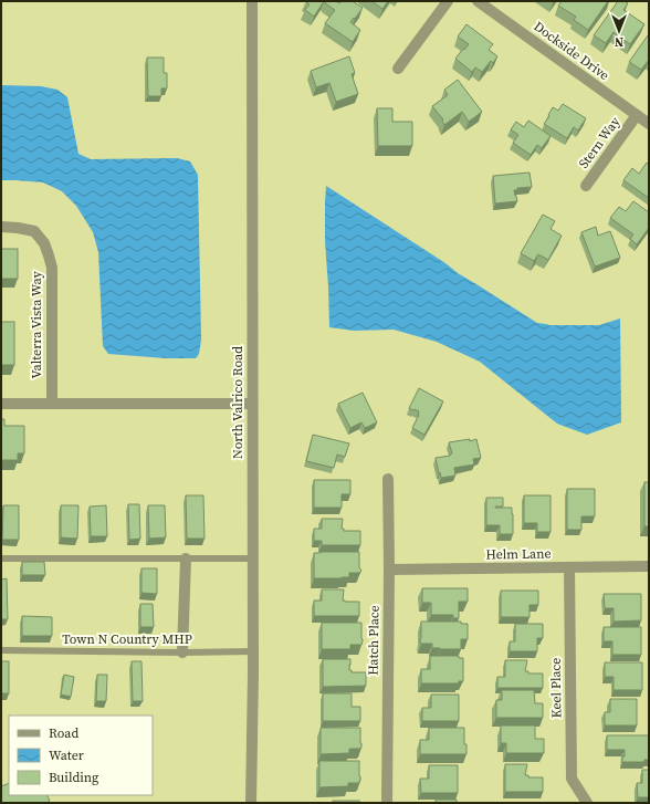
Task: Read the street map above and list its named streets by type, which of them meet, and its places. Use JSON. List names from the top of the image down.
{
  "streets": {
    "street": [
      "Dockside Drive",
      "Stern Way",
      "Valterra Vista Way",
      "North Valrico Road",
      "Helm Lane",
      "Hatch Place",
      "Keel Place"
    ],
    "lane": ["Town N Country MHP"]
  },
  "crossings": [
    ["Dockside Drive", "Stern Way"],
    ["North Valrico Road", "Town N Country MHP"],
    ["Helm Lane", "Hatch Place"],
    ["Helm Lane", "Keel Place"]
  ],
  "legend": ["Road", "Water", "Building"],
  "north": "bottom"
}
